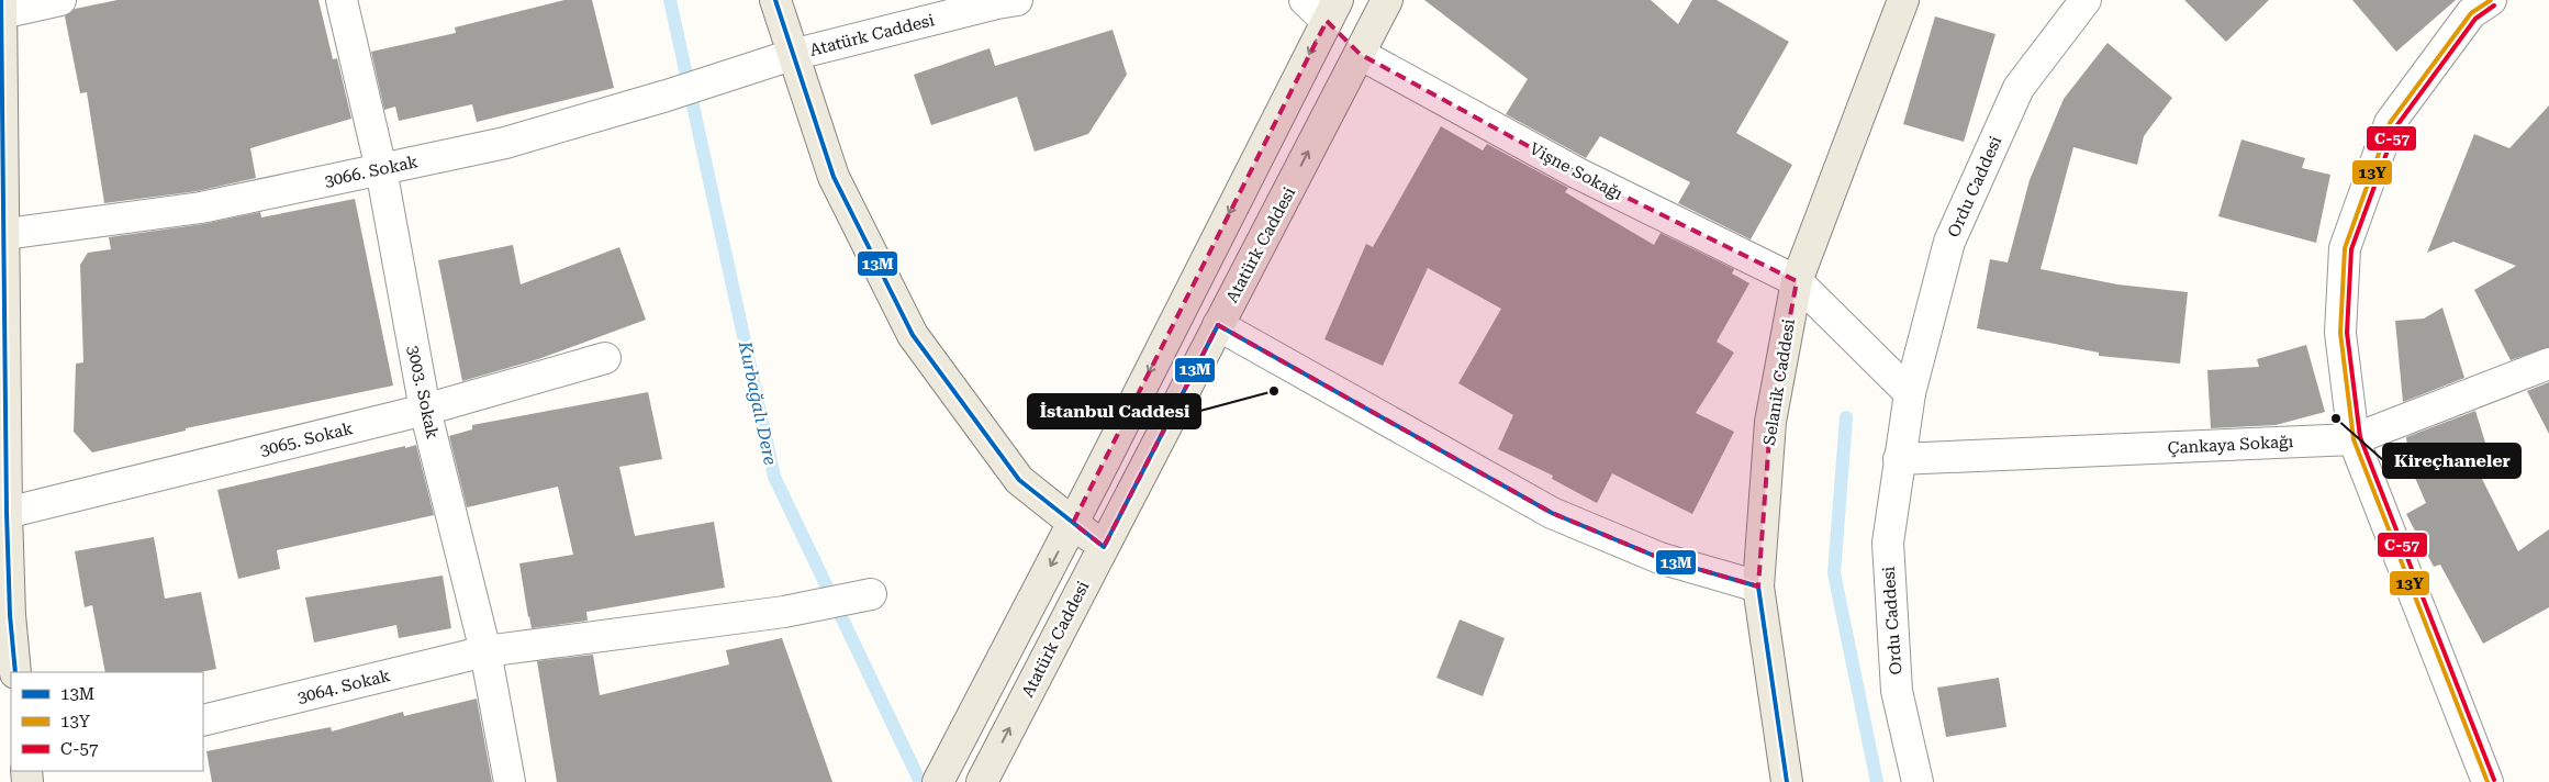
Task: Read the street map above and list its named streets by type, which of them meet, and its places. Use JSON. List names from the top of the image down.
{
  "streets": {
    "main road": ["Atatürk Caddesi", "Selanik Caddesi"],
    "street": [
      "3066. Sokak",
      "Vişne Sokağı",
      "Ordu Caddesi",
      "3003. Sokak",
      "3065. Sokak",
      "Çankaya Sokağı",
      "3064. Sokak"
    ]
  },
  "crossings": [
    ["Atatürk Caddesi", "3066. Sokak"],
    ["Atatürk Caddesi", "Vişne Sokağı"],
    ["3066. Sokak", "3003. Sokak"],
    ["Vişne Sokağı", "Selanik Caddesi"],
    ["Ordu Caddesi", "Çankaya Sokağı"],
    ["3003. Sokak", "3065. Sokak"],
    ["3003. Sokak", "3064. Sokak"]
  ],
  "one_way": ["Atatürk Caddesi"],
  "water": ["Kurbağalı Dere"],
  "places": ["İstanbul Caddesi̇", "Kireçhaneler"],
  "lines": ["transit line 13M", "transit line 13Y", "transit line C-57"],
  "legend": ["13M", "13Y", "C-57"]
}
